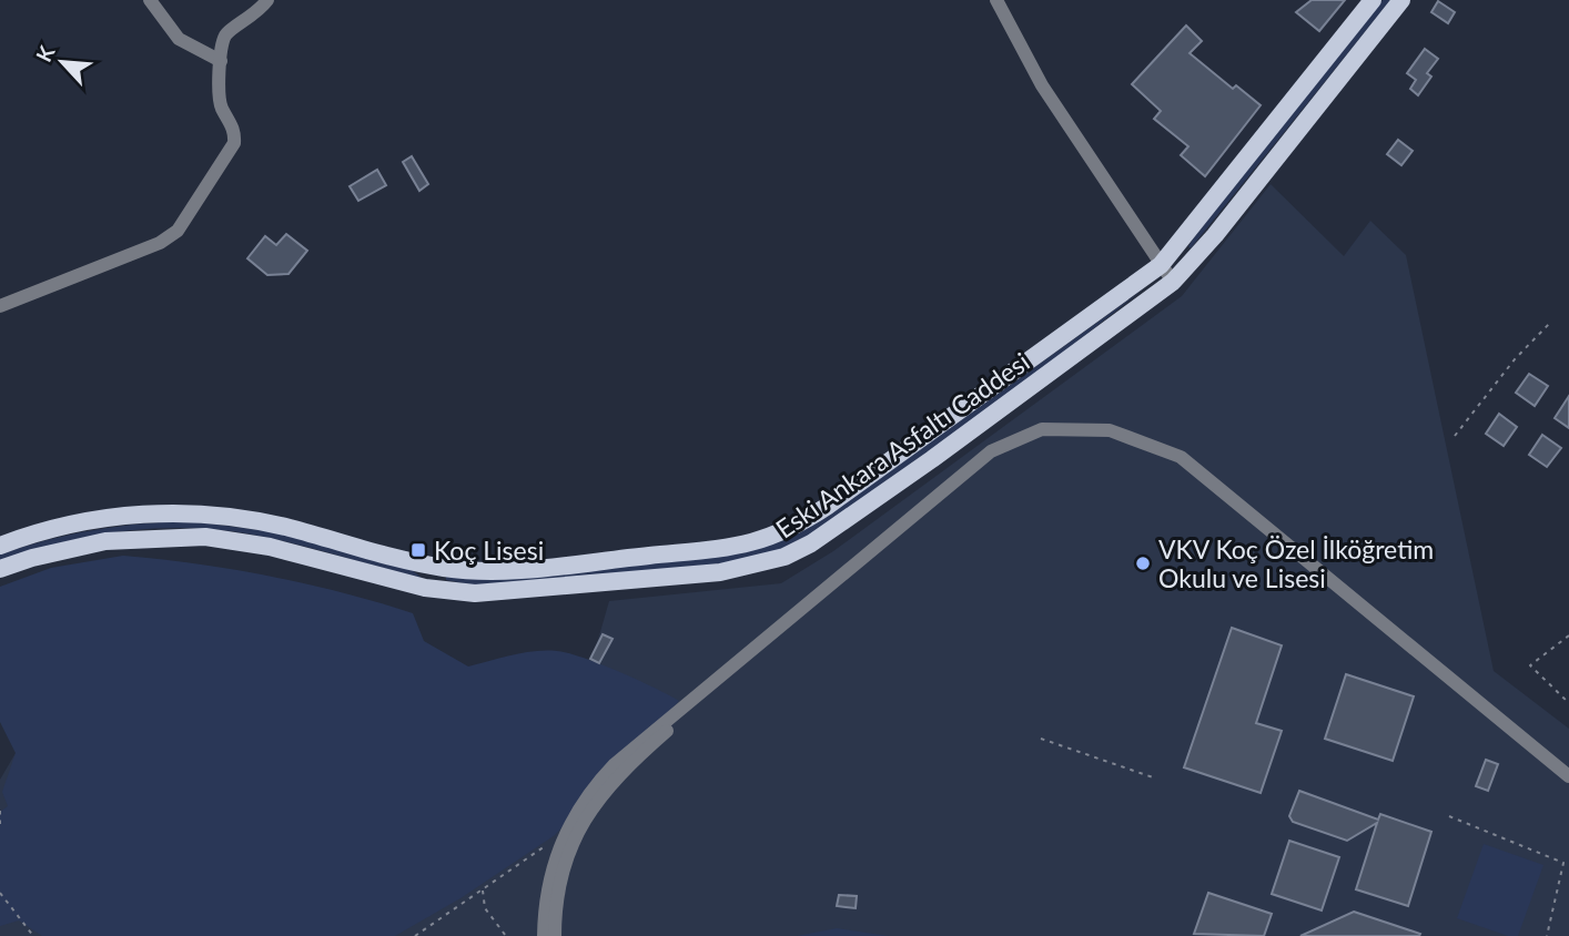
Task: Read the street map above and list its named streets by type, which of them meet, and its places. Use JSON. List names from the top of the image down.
{
  "streets": {
    "main road": ["Eski Ankara Asfaltı Caddesi"]
  },
  "places": {
    "transit": ["Koç Lisesi"],
    "other": ["VKV Koç Özel İlköğretim Okulu ve Lisesi"]
  },
  "north": "top left"
}
